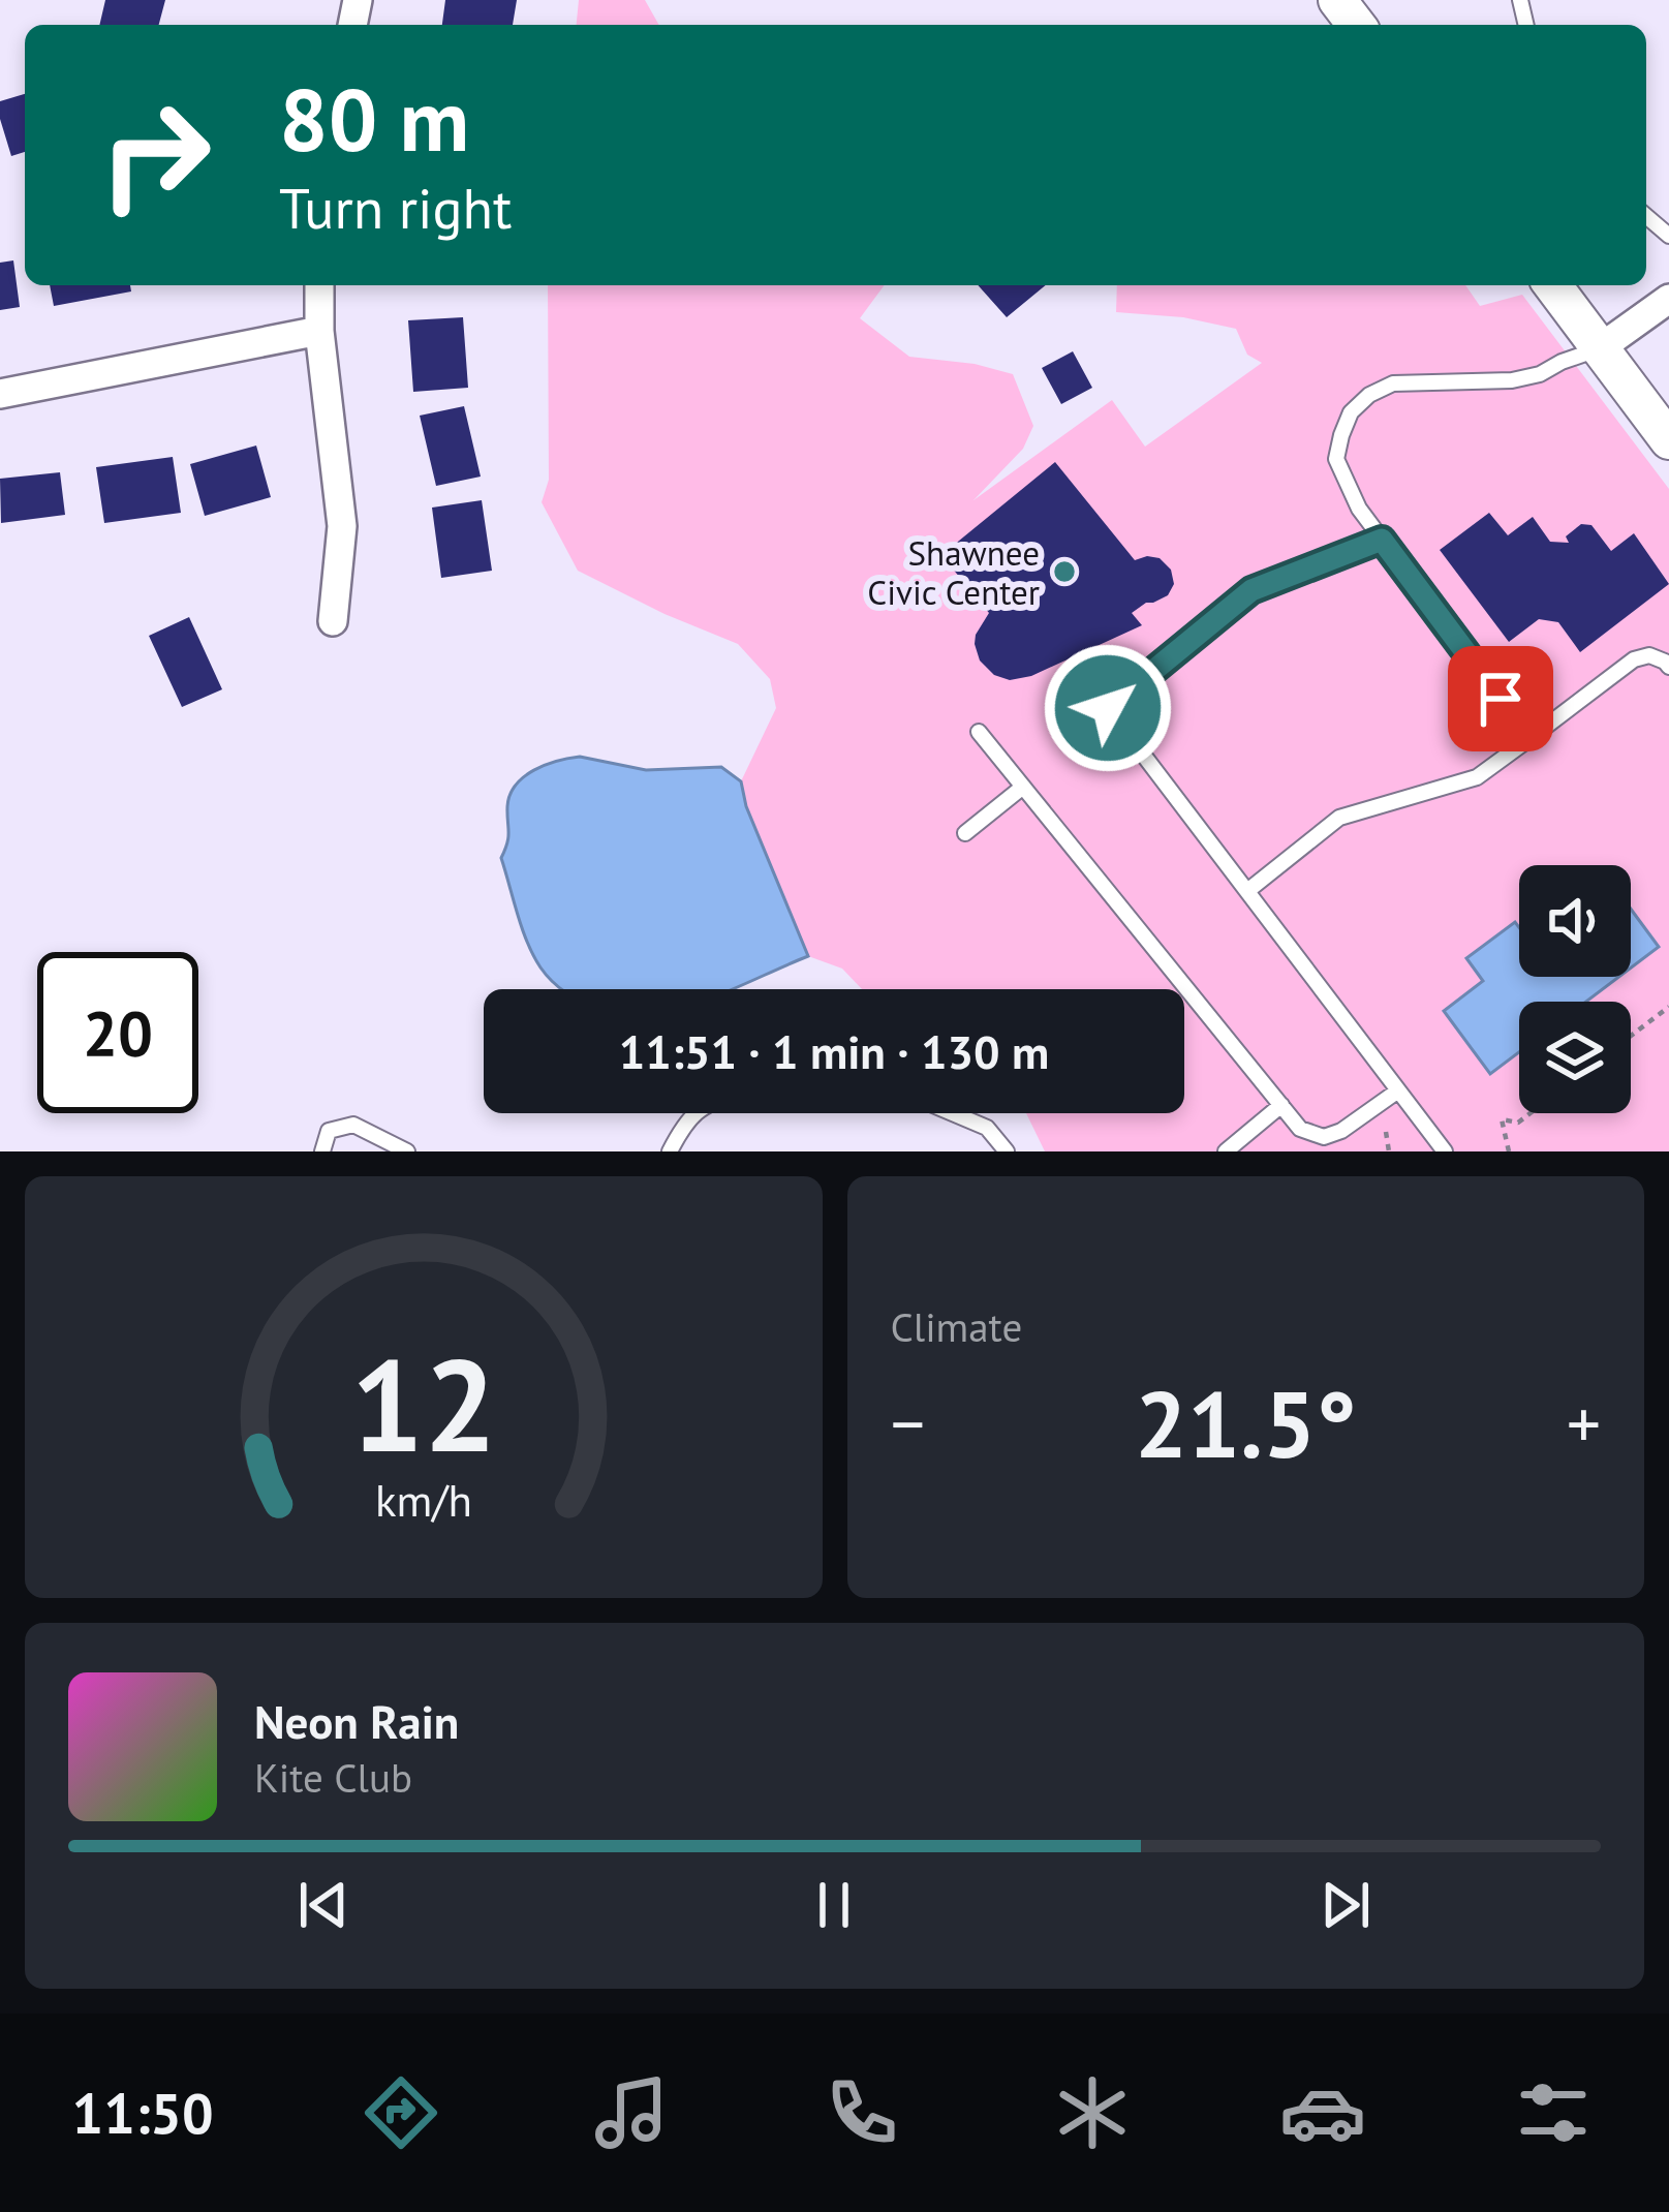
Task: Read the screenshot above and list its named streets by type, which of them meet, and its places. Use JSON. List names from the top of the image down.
{
  "places": ["Shawnee Civic Center"],
  "page": {
    "turn": ["80 m", "Turn right"],
    "limit": "20",
    "trip": "11:51 · 1 min · 130 m",
    "tile": "Climate",
    "heat": ["−", "21.5°", "+"],
    "song": ["Neon Rain", "Kite Club"],
    "tabs": "11:50",
    "gauge": ["12", "km/h"]
  }
}
